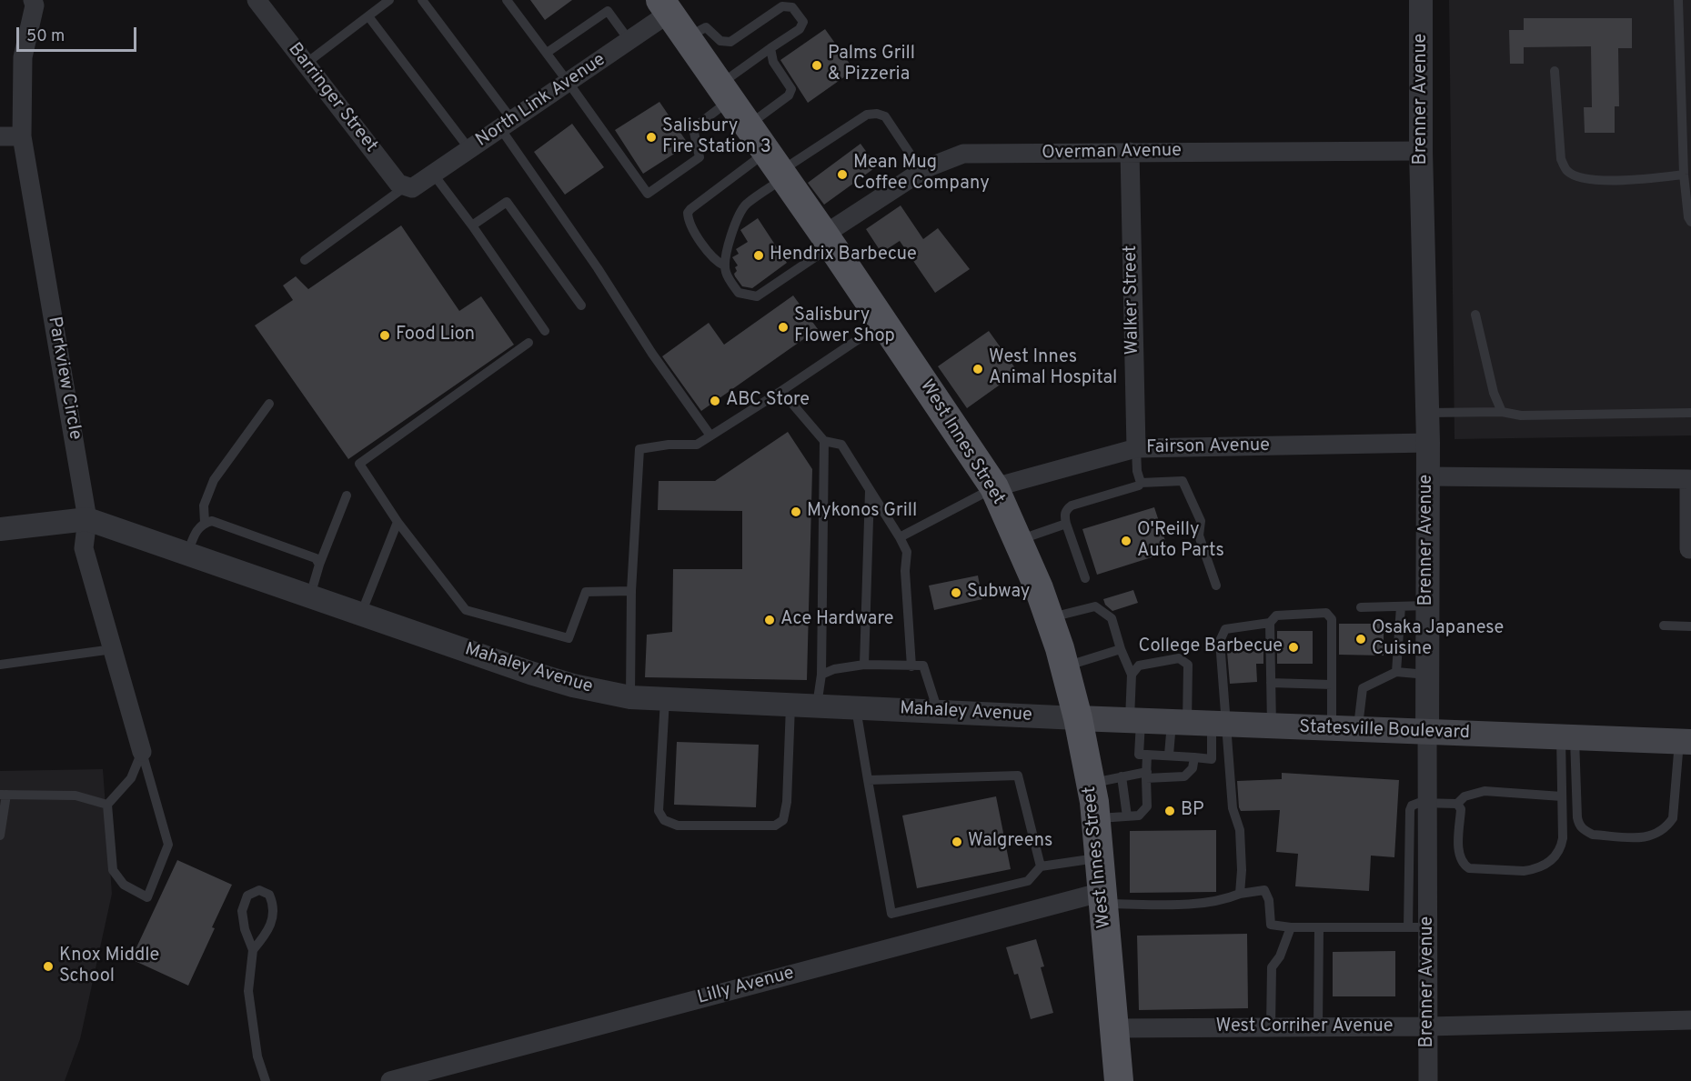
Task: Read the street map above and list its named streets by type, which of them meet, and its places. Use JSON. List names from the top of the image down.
{
  "streets": {
    "main road": ["West Innes Street", "Statesville Boulevard"],
    "street": [
      "Barringer Street",
      "Brenner Avenue",
      "North Link Avenue",
      "Overman Avenue",
      "Walker Street",
      "Parkview Circle",
      "Fairson Avenue",
      "Mahaley Avenue",
      "Lilly Avenue",
      "West Corriher Avenue"
    ]
  },
  "crossings": [
    ["Barringer Street", "North Link Avenue"],
    ["Brenner Avenue", "Overman Avenue"],
    ["Brenner Avenue", "Fairson Avenue"],
    ["Brenner Avenue", "Statesville Boulevard"],
    ["Brenner Avenue", "West Corriher Avenue"],
    ["North Link Avenue", "West Innes Street"],
    ["Overman Avenue", "Walker Street"],
    ["Overman Avenue", "West Innes Street"],
    ["Walker Street", "Fairson Avenue"],
    ["Parkview Circle", "Mahaley Avenue"],
    ["West Innes Street", "Fairson Avenue"],
    ["West Innes Street", "Mahaley Avenue"],
    ["West Innes Street", "Statesville Boulevard"],
    ["West Innes Street", "Lilly Avenue"],
    ["West Innes Street", "West Corriher Avenue"],
    ["Mahaley Avenue", "Statesville Boulevard"]
  ],
  "places": [
    "Palms Grill & Pizzeria",
    "Salisbury Fire Station 3",
    "Mean Mug Coffee Company",
    "Hendrix Barbecue",
    "Salisbury Flower Shop",
    "Food Lion",
    "West Innes Animal Hospital",
    "ABC Store",
    "Mykonos Grill",
    "O'Reilly Auto Parts",
    "Subway",
    "Ace Hardware",
    "Osaka Japanese Cuisine",
    "College Barbecue",
    "BP",
    "Walgreens",
    "Knox Middle School"
  ],
  "scale_bar": "50 m"
}
